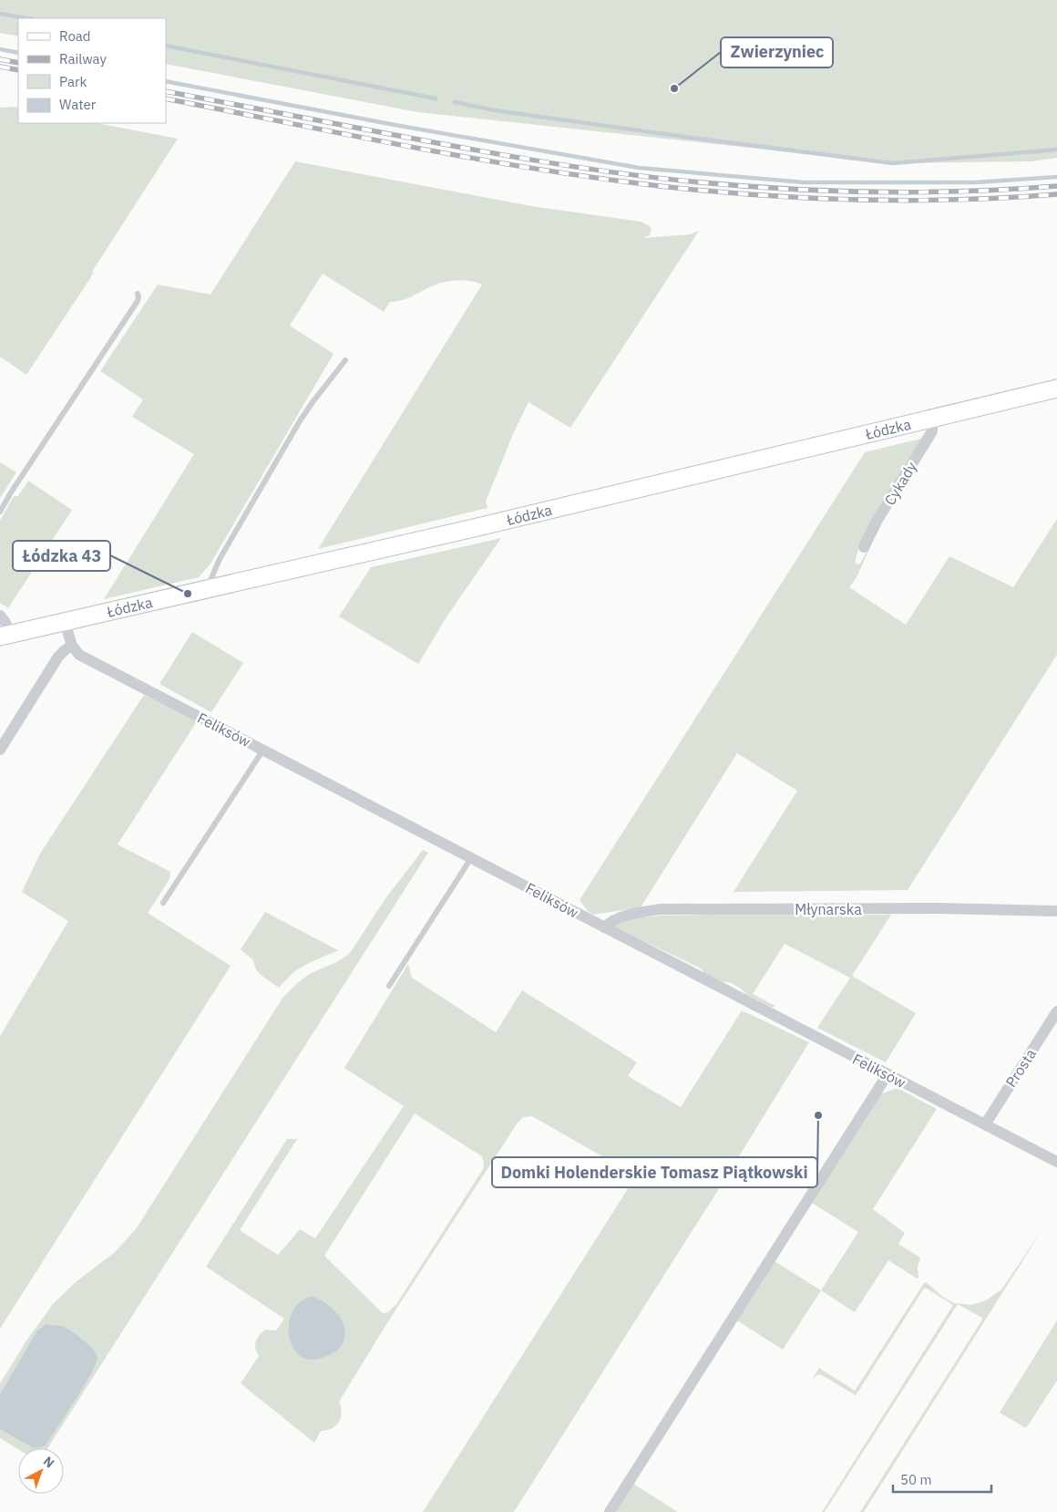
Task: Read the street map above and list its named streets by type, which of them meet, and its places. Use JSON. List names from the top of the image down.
{
  "streets": {
    "main road": ["Łódzka"],
    "street": [
      "Cykady",
      "Feliksów",
      "Młynarska",
      "Prosta"
    ]
  },
  "crossings": [
    ["Łódzka", "Cykady"],
    ["Feliksów", "Młynarska"],
    ["Feliksów", "Prosta"]
  ],
  "places": ["Zwierzyniec", "Łódzka 43", "Domki Holenderskie Tomasz Piątkowski"],
  "legend": [
    "Road",
    "Railway",
    "Park",
    "Water"
  ],
  "scale_bar": "50 m",
  "north": "top right"
}
